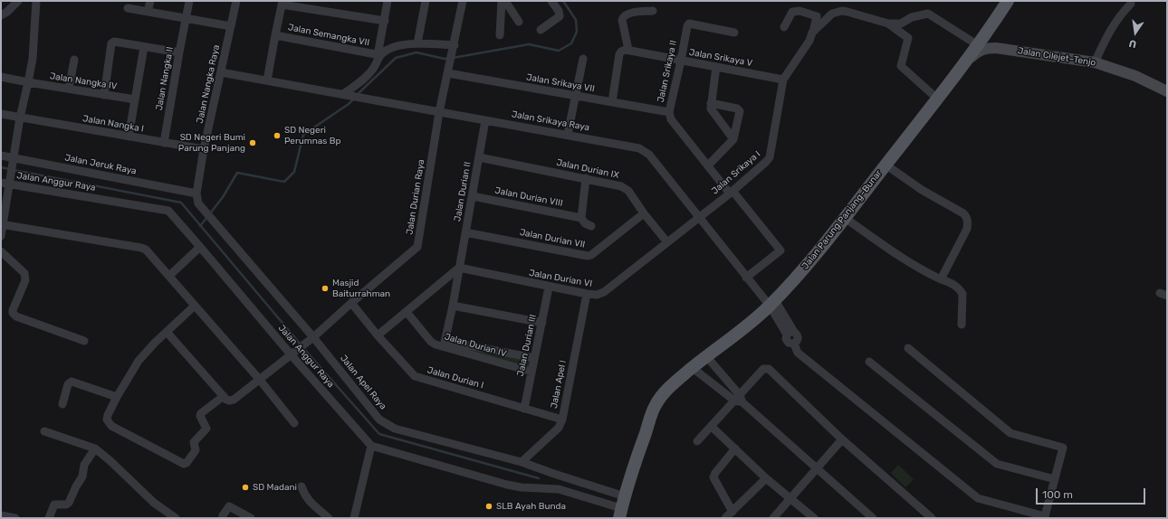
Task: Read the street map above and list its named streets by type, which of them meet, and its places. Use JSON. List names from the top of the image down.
{
  "streets": {
    "main road": ["Jalan Cilejet–Tenjo", "Jalan Parung Panjang–Bunar"],
    "street": [
      "Jalan Semangka VII",
      "Jalan Srikaya V",
      "Jalan Srikaya II",
      "Jalan Nangka II",
      "Jalan Nangka IV",
      "Jalan Srikaya VII",
      "Jalan Nangka Raya",
      "Jalan Srikaya Raya",
      "Jalan Nangka I",
      "Jalan Jeruk Raya",
      "Jalan Durian IX",
      "Jalan Srikaya I",
      "Jalan Anggur Raya",
      "Jalan Durian II",
      "Jalan Durian Raya",
      "Jalan Durian VIII",
      "Jalan Durian VII",
      "Jalan Durian VI",
      "Jalan Durian IV",
      "Jalan Durian III",
      "Jalan Durian I",
      "Jalan Apel Raya",
      "Jalan Apel I"
    ]
  },
  "crossings": [
    ["Jalan Cilejet–Tenjo", "Jalan Parung Panjang–Bunar"],
    ["Jalan Srikaya V", "Jalan Srikaya II"],
    ["Jalan Srikaya V", "Jalan Srikaya I"],
    ["Jalan Srikaya II", "Jalan Srikaya VII"],
    ["Jalan Srikaya II", "Jalan Srikaya Raya"],
    ["Jalan Srikaya II", "Jalan Srikaya I"],
    ["Jalan Nangka II", "Jalan Nangka I"],
    ["Jalan Srikaya VII", "Jalan Durian Raya"],
    ["Jalan Nangka Raya", "Jalan Nangka I"],
    ["Jalan Nangka Raya", "Jalan Jeruk Raya"],
    ["Jalan Nangka Raya", "Jalan Apel Raya"],
    ["Jalan Srikaya Raya", "Jalan Srikaya I"],
    ["Jalan Srikaya Raya", "Jalan Durian II"],
    ["Jalan Srikaya Raya", "Jalan Durian Raya"],
    ["Jalan Srikaya Raya", "Jalan Parung Panjang–Bunar"],
    ["Jalan Srikaya Raya", "Jalan Durian VI"],
    ["Jalan Jeruk Raya", "Jalan Apel Raya"],
    ["Jalan Durian IX", "Jalan Durian II"],
    ["Jalan Durian IX", "Jalan Durian VII"],
    ["Jalan Durian IX", "Jalan Durian VI"],
    ["Jalan Srikaya I", "Jalan Durian VI"],
    ["Jalan Anggur Raya", "Jalan Durian Raya"],
    ["Jalan Durian II", "Jalan Durian VIII"],
    ["Jalan Durian II", "Jalan Durian VII"],
    ["Jalan Durian II", "Jalan Durian VI"],
    ["Jalan Durian II", "Jalan Durian IV"],
    ["Jalan Durian Raya", "Jalan Durian I"],
    ["Jalan Durian Raya", "Jalan Apel Raya"],
    ["Jalan Parung Panjang–Bunar", "Jalan Apel Raya"],
    ["Jalan Durian VI", "Jalan Durian III"],
    ["Jalan Durian VI", "Jalan Apel I"],
    ["Jalan Durian IV", "Jalan Durian III"],
    ["Jalan Durian III", "Jalan Durian I"],
    ["Jalan Durian I", "Jalan Apel I"],
    ["Jalan Apel Raya", "Jalan Apel I"]
  ],
  "places": [
    "SD Negeri Perumnas Bp",
    "SD Negeri Bumi Parung Panjang",
    "Masjid Baiturrahman",
    "SD Madani",
    "SLB Ayah Bunda"
  ],
  "scale_bar": "100 m",
  "north": "bottom"
}
